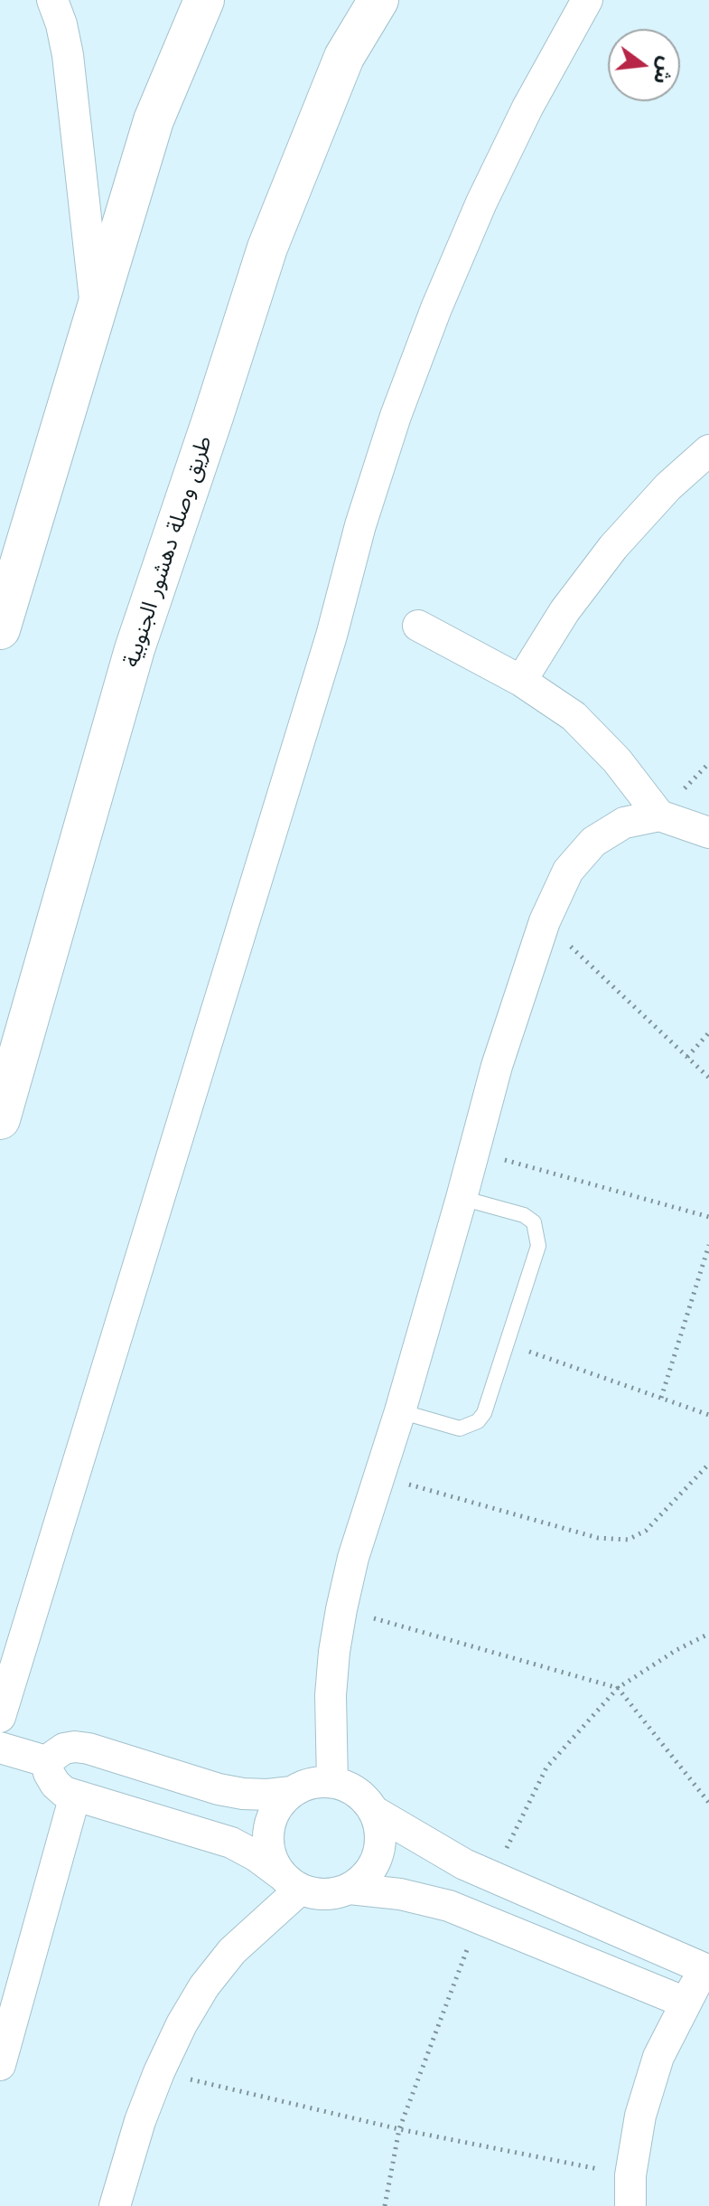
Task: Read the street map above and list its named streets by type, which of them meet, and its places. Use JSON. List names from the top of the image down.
{
  "streets": {
    "highway": ["طريق وصلة دهشور الجنوبية"]
  },
  "north": "right"
}
